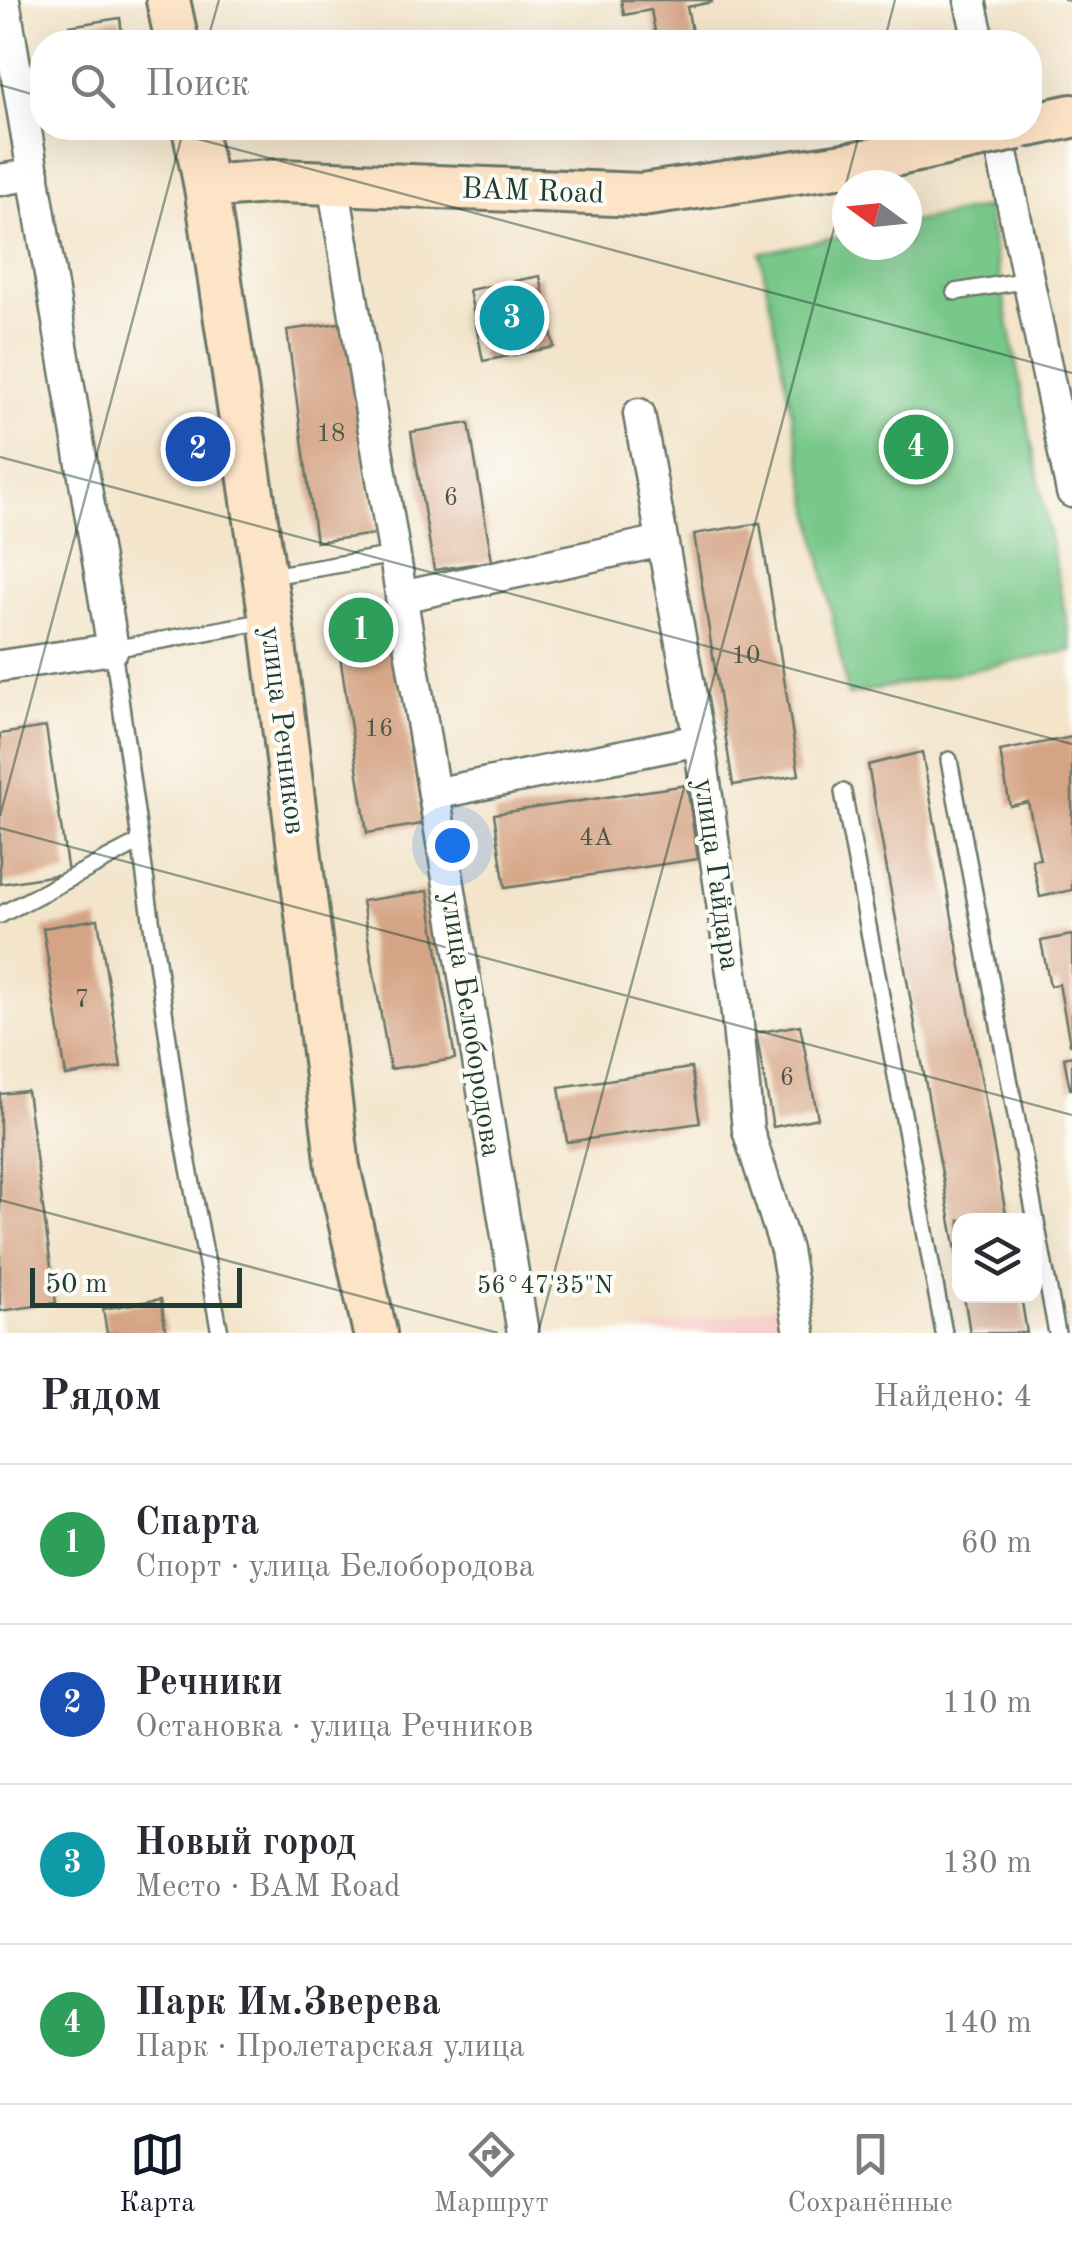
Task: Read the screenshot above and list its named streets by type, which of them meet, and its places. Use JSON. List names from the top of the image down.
{
  "streets": {
    "main road": ["BAM Road", "улица Речников"],
    "street": ["улица Гайдара", "улица Белобородова"]
  },
  "crossings": [
    ["BAM Road", "улица Речников"],
    ["BAM Road", "улица Белобородова"]
  ],
  "house_numbers": [
    "18",
    "6",
    "10",
    "16",
    "4А",
    "7",
    "6"
  ],
  "scale_bar": "50 m",
  "north": "left",
  "page": {
    "search": "Поиск",
    "pins": [
      "3",
      "4",
      "2",
      "1"
    ],
    "scale": "50 m",
    "heading": ["Рядом", "Найдено: 4"],
    "list": [
      {
        "mark": "1",
        "name": "Спарта",
        "note": "Спорт · улица Белобородова",
        "value": "60 m"
      },
      {
        "mark": "2",
        "name": "Речники",
        "note": "Остановка · улица Речников",
        "value": "110 m"
      },
      {
        "mark": "3",
        "name": "Новый город",
        "note": "Место · BAM Road",
        "value": "130 m"
      },
      {
        "mark": "4",
        "name": "Парк Им.Зверева",
        "note": "Парк · Пролетарская улица",
        "value": "140 m"
      }
    ],
    "nav": ["Карта", "Маршрут", "Сохранённые"]
  },
  "coordinates": ["56°47'35\"N"]
}
